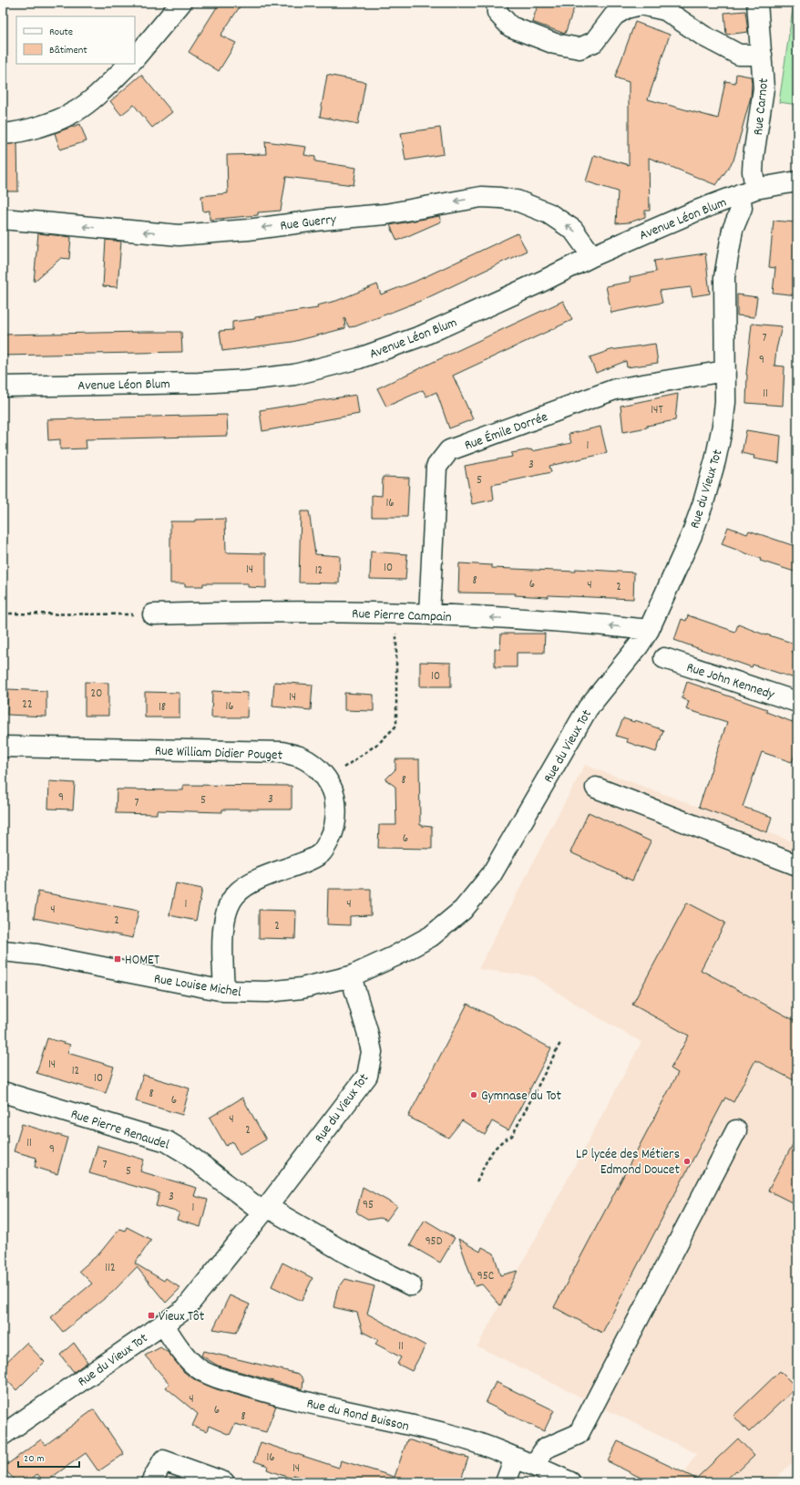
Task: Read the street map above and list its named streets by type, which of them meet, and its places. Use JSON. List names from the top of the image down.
{
  "streets": {
    "street": [
      "Rue Carnot",
      "Avenue Léon Blum",
      "Rue Guerry",
      "Rue Émile Dorrée",
      "Rue du Vieux Tot",
      "Rue Pierre Campain",
      "Rue John Kennedy",
      "Rue William Didier Pouget",
      "Rue Louise Michel",
      "Rue Pierre Renaudel",
      "Rue du Rond Buisson"
    ]
  },
  "crossings": [
    ["Rue Carnot", "Avenue Léon Blum"],
    ["Rue Carnot", "Rue du Vieux Tot"],
    ["Avenue Léon Blum", "Rue Guerry"],
    ["Avenue Léon Blum", "Rue du Vieux Tot"],
    ["Rue Émile Dorrée", "Rue du Vieux Tot"],
    ["Rue Émile Dorrée", "Rue Pierre Campain"],
    ["Rue du Vieux Tot", "Rue Pierre Campain"],
    ["Rue du Vieux Tot", "Rue Louise Michel"],
    ["Rue du Vieux Tot", "Rue Pierre Renaudel"],
    ["Rue du Vieux Tot", "Rue du Rond Buisson"],
    ["Rue William Didier Pouget", "Rue Louise Michel"]
  ],
  "one_way": ["Rue Guerry", "Rue Pierre Campain"],
  "places": {
    "transit": ["HOMET", "Vieux Tôt"],
    "other": ["Gymnase du Tot", "LP lycée des Métiers Edmond Doucet"]
  },
  "house_numbers": [
    "7",
    "9",
    "11",
    "14T",
    "1",
    "3",
    "5",
    "16",
    "10",
    "14",
    "12",
    "8",
    "6",
    "4",
    "2",
    "10",
    "20",
    "14",
    "22",
    "16",
    "18",
    "8",
    "9",
    "3",
    "5",
    "7",
    "6",
    "1",
    "4",
    "4",
    "2",
    "2",
    "14",
    "12",
    "10",
    "8",
    "6",
    "4",
    "2",
    "11",
    "9",
    "7",
    "5",
    "3",
    "95",
    "1",
    "95D",
    "112",
    "95C",
    "11",
    "4",
    "6",
    "8",
    "16",
    "14"
  ],
  "legend": ["Route", "Bâtiment"],
  "scale_bar": "20 m"
}
